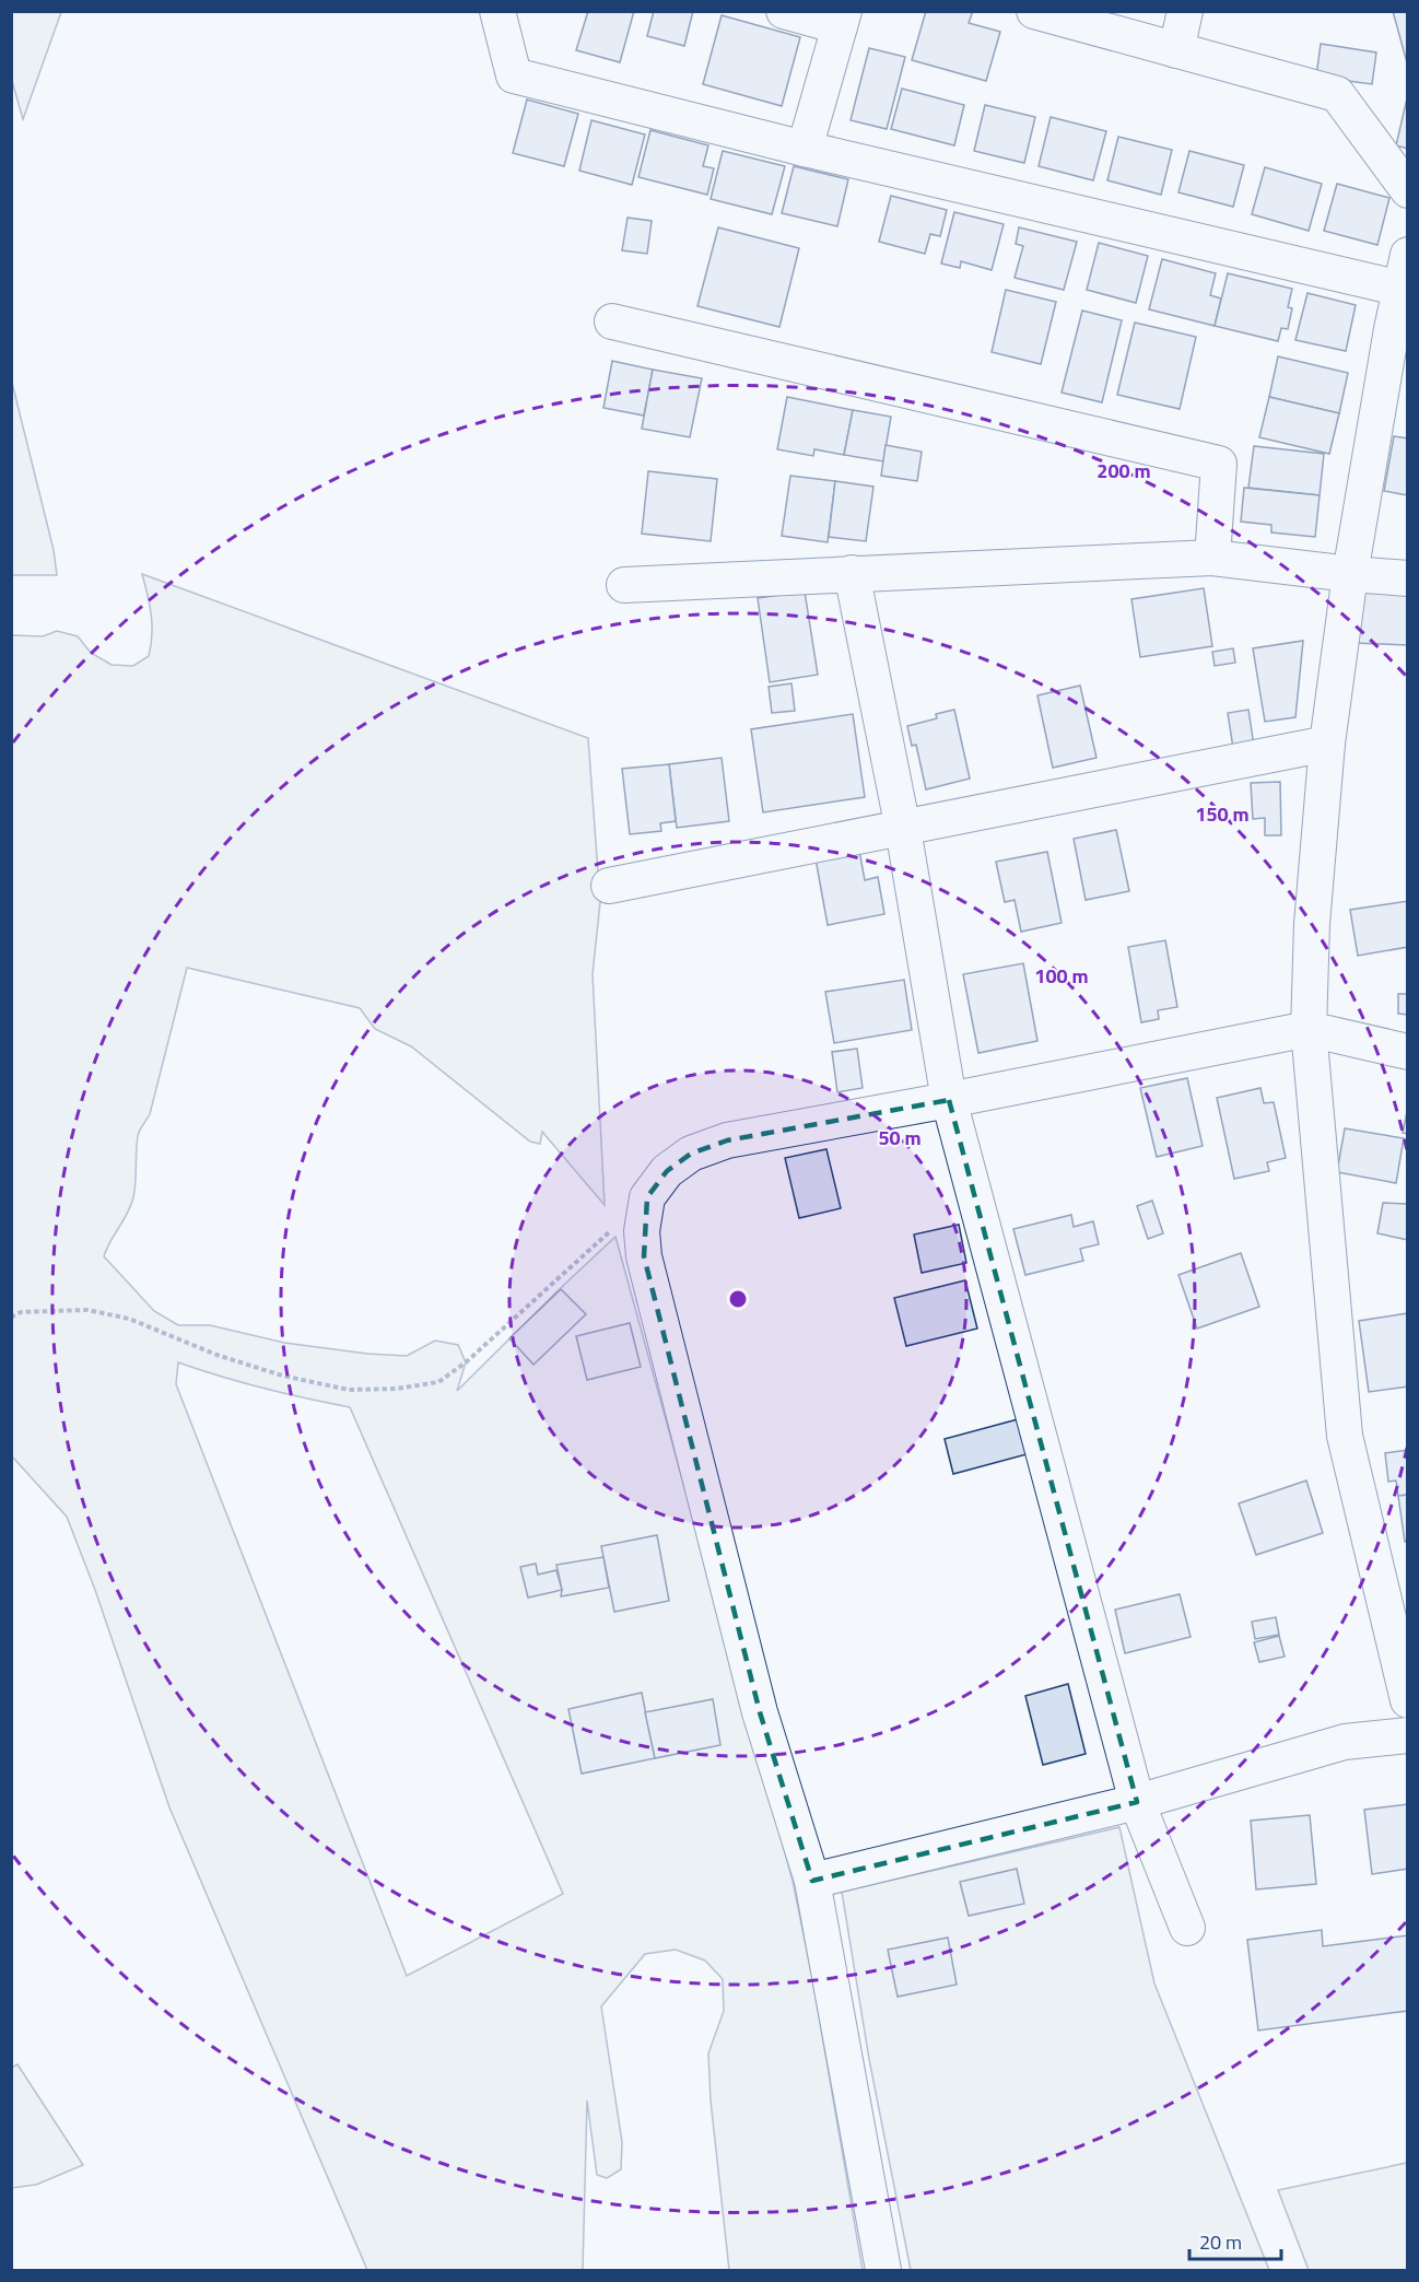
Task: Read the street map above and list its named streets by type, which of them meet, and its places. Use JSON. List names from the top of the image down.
{
  "scale_bar": "20 m",
  "rings": [
    "200 m",
    "150 m",
    "100 m",
    "50 m"
  ]
}
